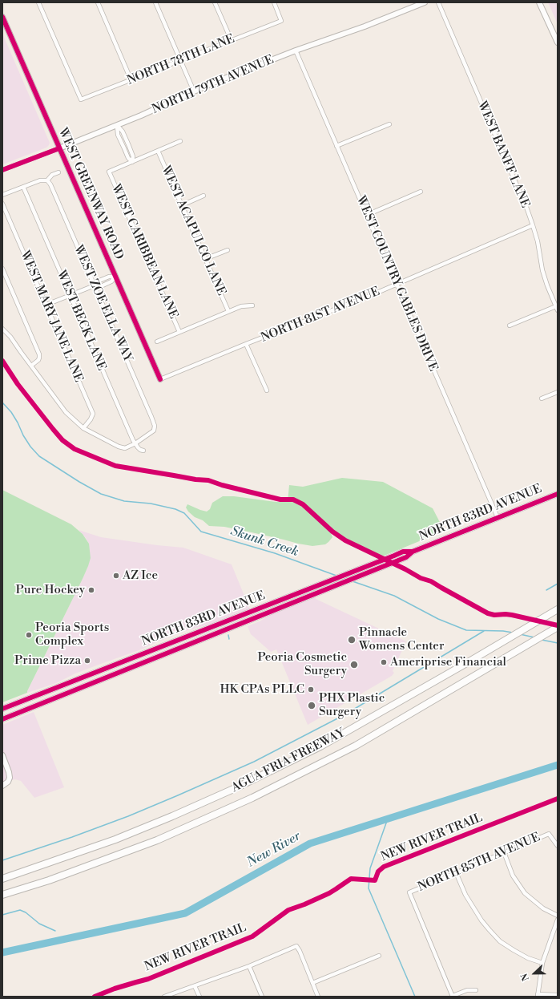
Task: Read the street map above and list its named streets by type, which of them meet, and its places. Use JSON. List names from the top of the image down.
{
  "streets": {
    "highway": ["AGUA FRIA FREEWAY"],
    "main road": ["NORTH 83RD AVENUE"],
    "street": [
      "NORTH 78TH LANE",
      "NORTH 79TH AVENUE",
      "WEST BANFF LANE",
      "WEST GREENWAY ROAD",
      "WEST ACAPULCO LANE",
      "WEST CARIBBEAN LANE",
      "WEST COUNTRY GABLES DRIVE",
      "WEST ZOE ELLA WAY",
      "NORTH 81ST AVENUE",
      "WEST MARY JANE LANE",
      "WEST BECK LANE",
      "NORTH 85TH AVENUE"
    ],
    "cycle path": ["NEW RIVER TRAIL"]
  },
  "crossings": [
    ["NORTH 79TH AVENUE", "WEST GREENWAY ROAD"],
    ["NORTH 79TH AVENUE", "WEST COUNTRY GABLES DRIVE"],
    ["WEST BANFF LANE", "NORTH 81ST AVENUE"],
    ["WEST GREENWAY ROAD", "NORTH 81ST AVENUE"],
    ["WEST COUNTRY GABLES DRIVE", "NORTH 81ST AVENUE"],
    ["WEST COUNTRY GABLES DRIVE", "NORTH 83RD AVENUE"],
    ["WEST ZOE ELLA WAY", "WEST BECK LANE"]
  ],
  "water": ["Skunk Creek", "New River"],
  "places": [
    "AZ Ice",
    "Pure Hockey",
    "Peoria Sports Complex",
    "Pinnacle Womens Center",
    "Prime Pizza",
    "Ameriprise Financial",
    "Peoria Cosmetic Surgery",
    "HK CPAs PLLC",
    "PHX Plastic Surgery"
  ],
  "north": "left"
}
